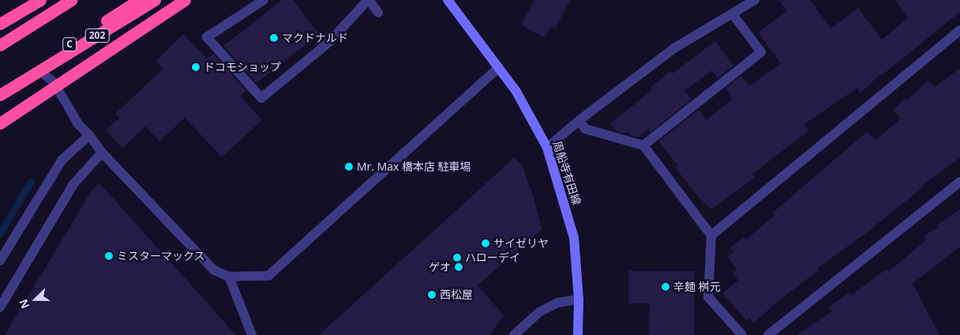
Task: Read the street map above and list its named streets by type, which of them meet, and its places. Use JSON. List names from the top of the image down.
{
  "streets": {
    "highway": ["202", "C"],
    "main road": ["周船寺有田線"]
  },
  "places": [
    "マクドナルド",
    "ドコモショップ",
    "Mr. Max 橋本店 駐車場",
    "サイゼリヤ",
    "ミスターマックス",
    "ハローデイ",
    "ゲオ",
    "辛麺 桝元",
    "西松屋"
  ],
  "north": "left"
}
